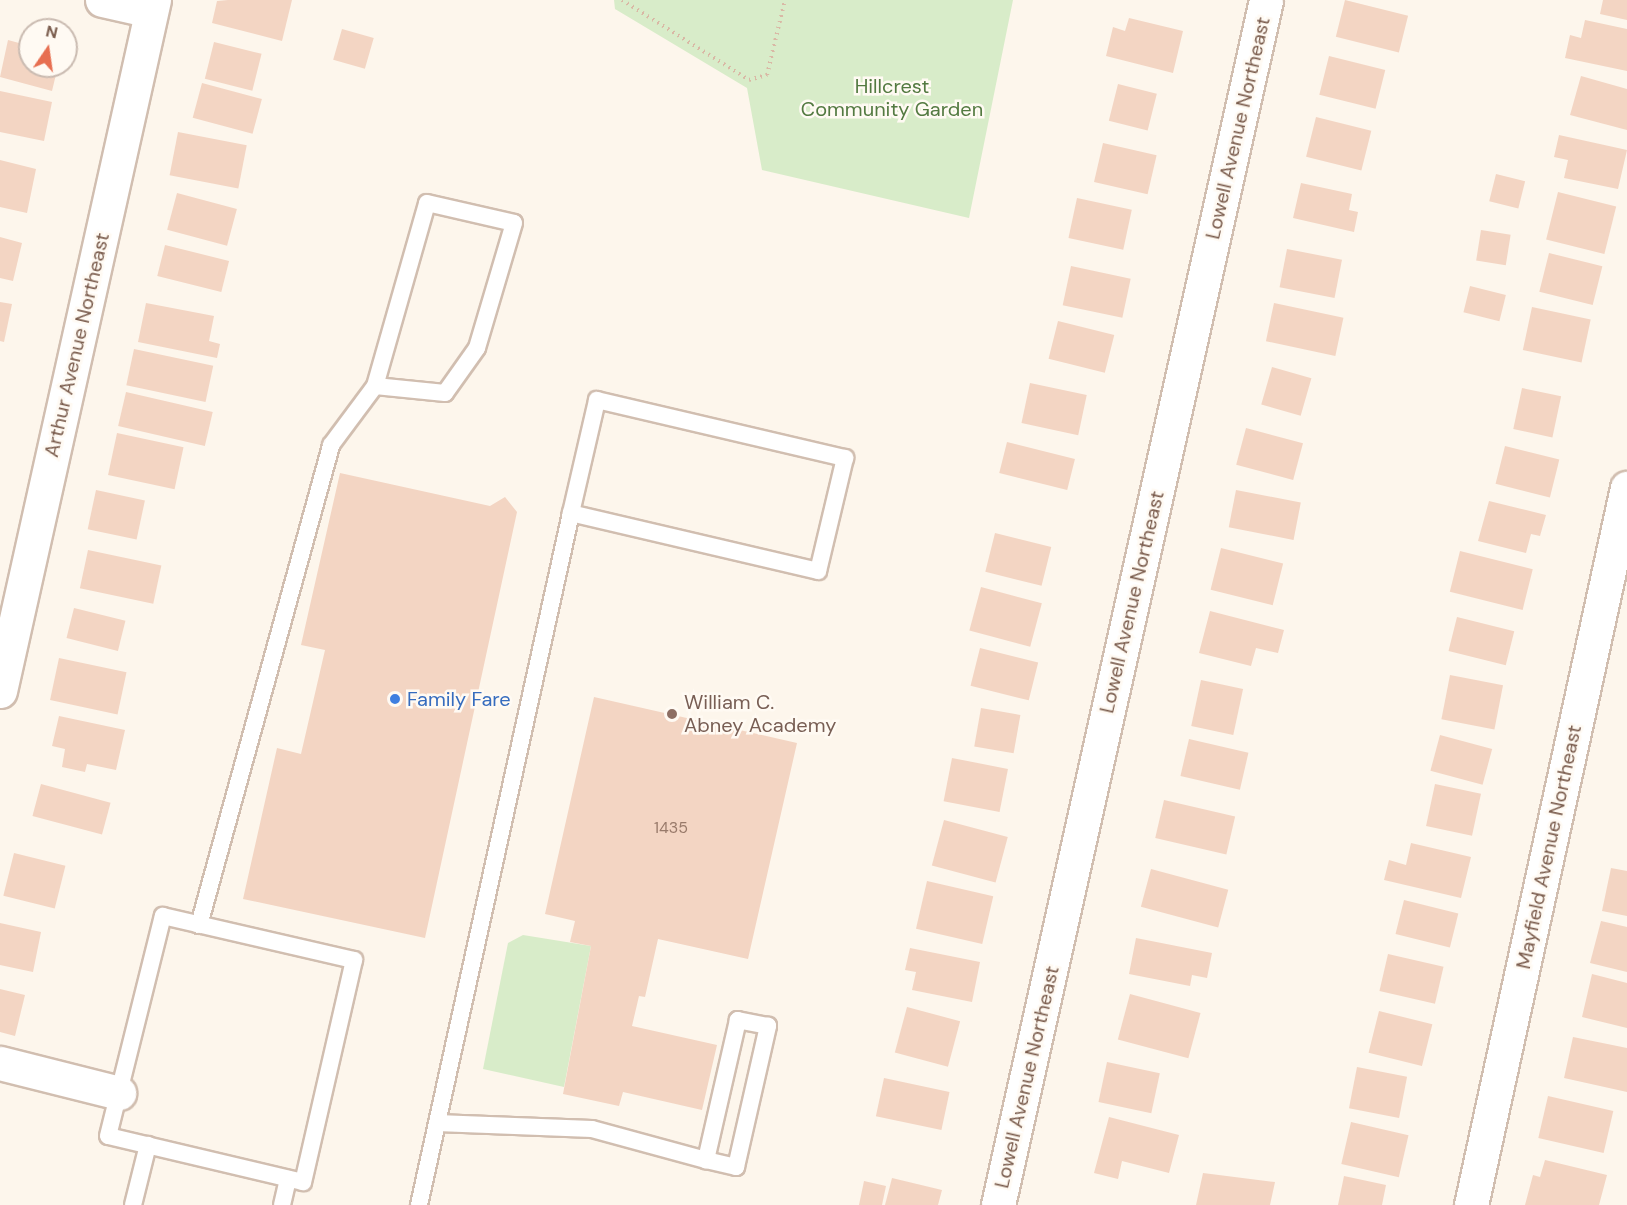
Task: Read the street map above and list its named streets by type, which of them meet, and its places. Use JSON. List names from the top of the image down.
{
  "streets": {
    "street": ["Lowell Avenue Northeast", "Arthur Avenue Northeast", "Mayfield Avenue Northeast"]
  },
  "parks": ["Hillcrest Community Garden"],
  "places": ["Family Fare", "William C. Abney Academy"],
  "house_numbers": ["1435"],
  "north": "top"
}
